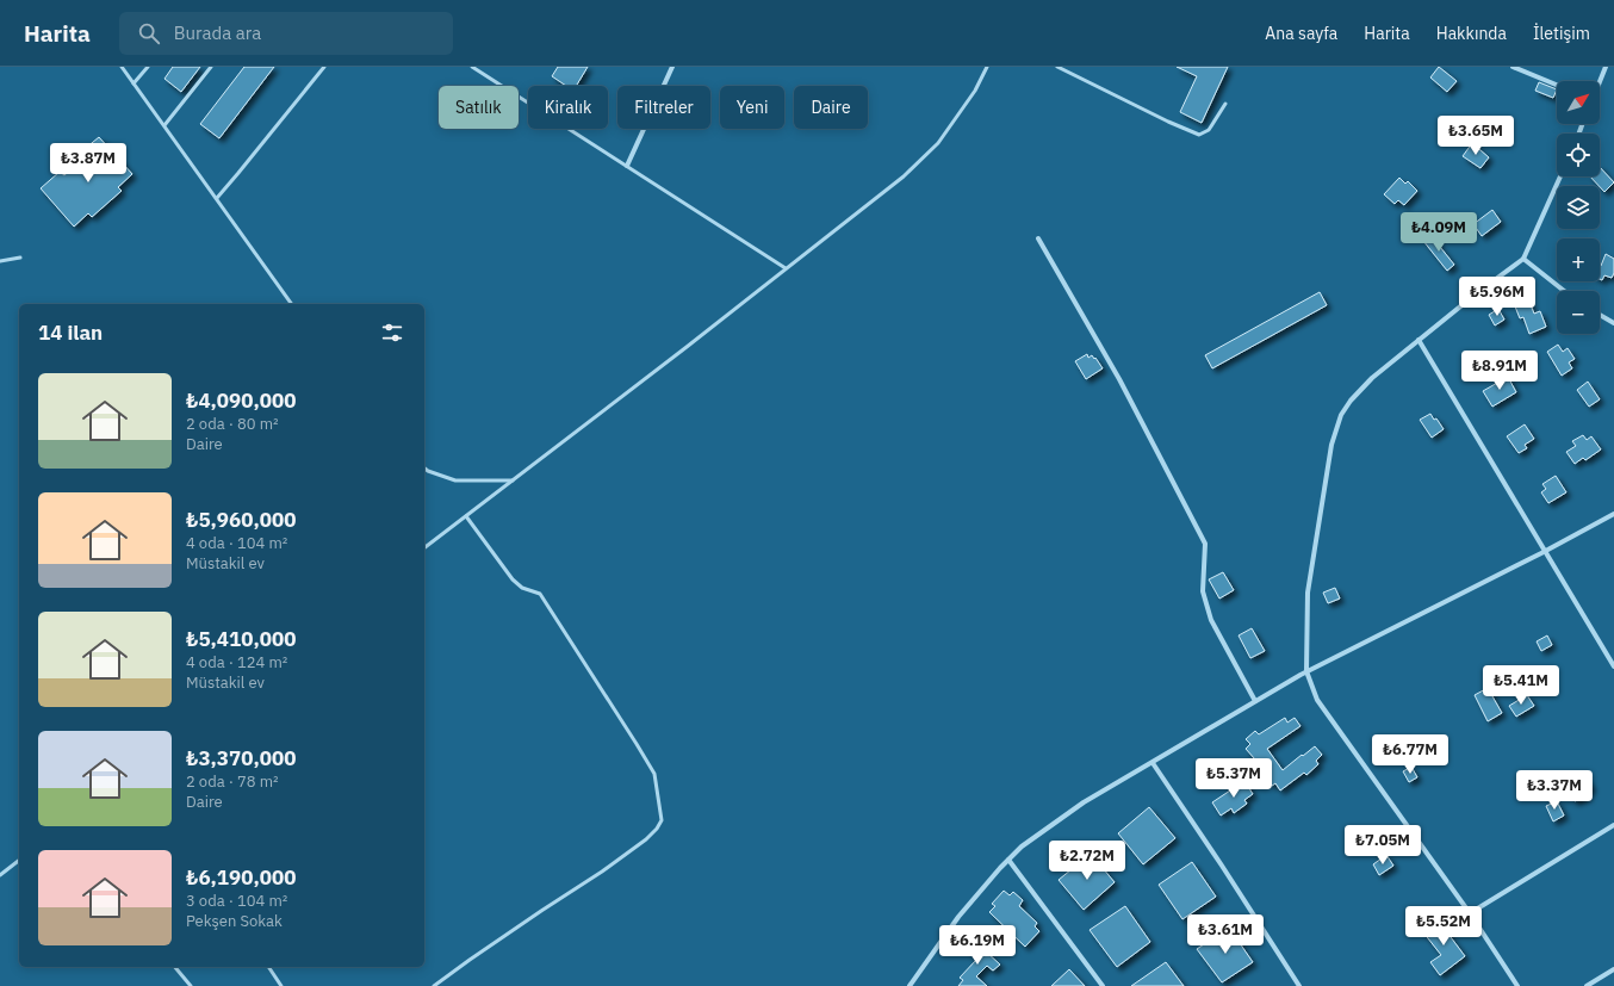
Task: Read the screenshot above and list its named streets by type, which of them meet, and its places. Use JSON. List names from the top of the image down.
{
  "north": "top right",
  "page": {
    "header": "Harita",
    "search": "Burada ara",
    "nav": [
      "Ana sayfa",
      "Harita",
      "Hakkında",
      "İletişim"
    ],
    "map_buttons": ["+", "−"],
    "chip": [
      "Satılık",
      "Kiralık",
      "Filtreler",
      "Yeni",
      "Daire"
    ],
    "price": [
      "₺3.65M",
      "₺3.87M",
      "₺4.09M",
      "₺5.96M",
      "₺8.91M",
      "₺5.41M",
      "₺6.77M",
      "₺5.37M",
      "₺3.37M",
      "₺7.05M",
      "₺2.72M",
      "₺5.52M",
      "₺3.61M",
      "₺6.19M"
    ],
    "heading": "14 ilan",
    "list": [
      {
        "name": "₺4,090,000",
        "note": "2 oda · 80 m² · Daire"
      },
      {
        "name": "₺5,960,000",
        "note": "4 oda · 104 m² · Müstakil ev"
      },
      {
        "name": "₺5,410,000",
        "note": "4 oda · 124 m² · Müstakil ev"
      },
      {
        "name": "₺3,370,000",
        "note": "2 oda · 78 m² · Daire"
      },
      {
        "name": "₺6,190,000",
        "note": "3 oda · 104 m² · Pekşen Sokak"
      }
    ]
  }
}
